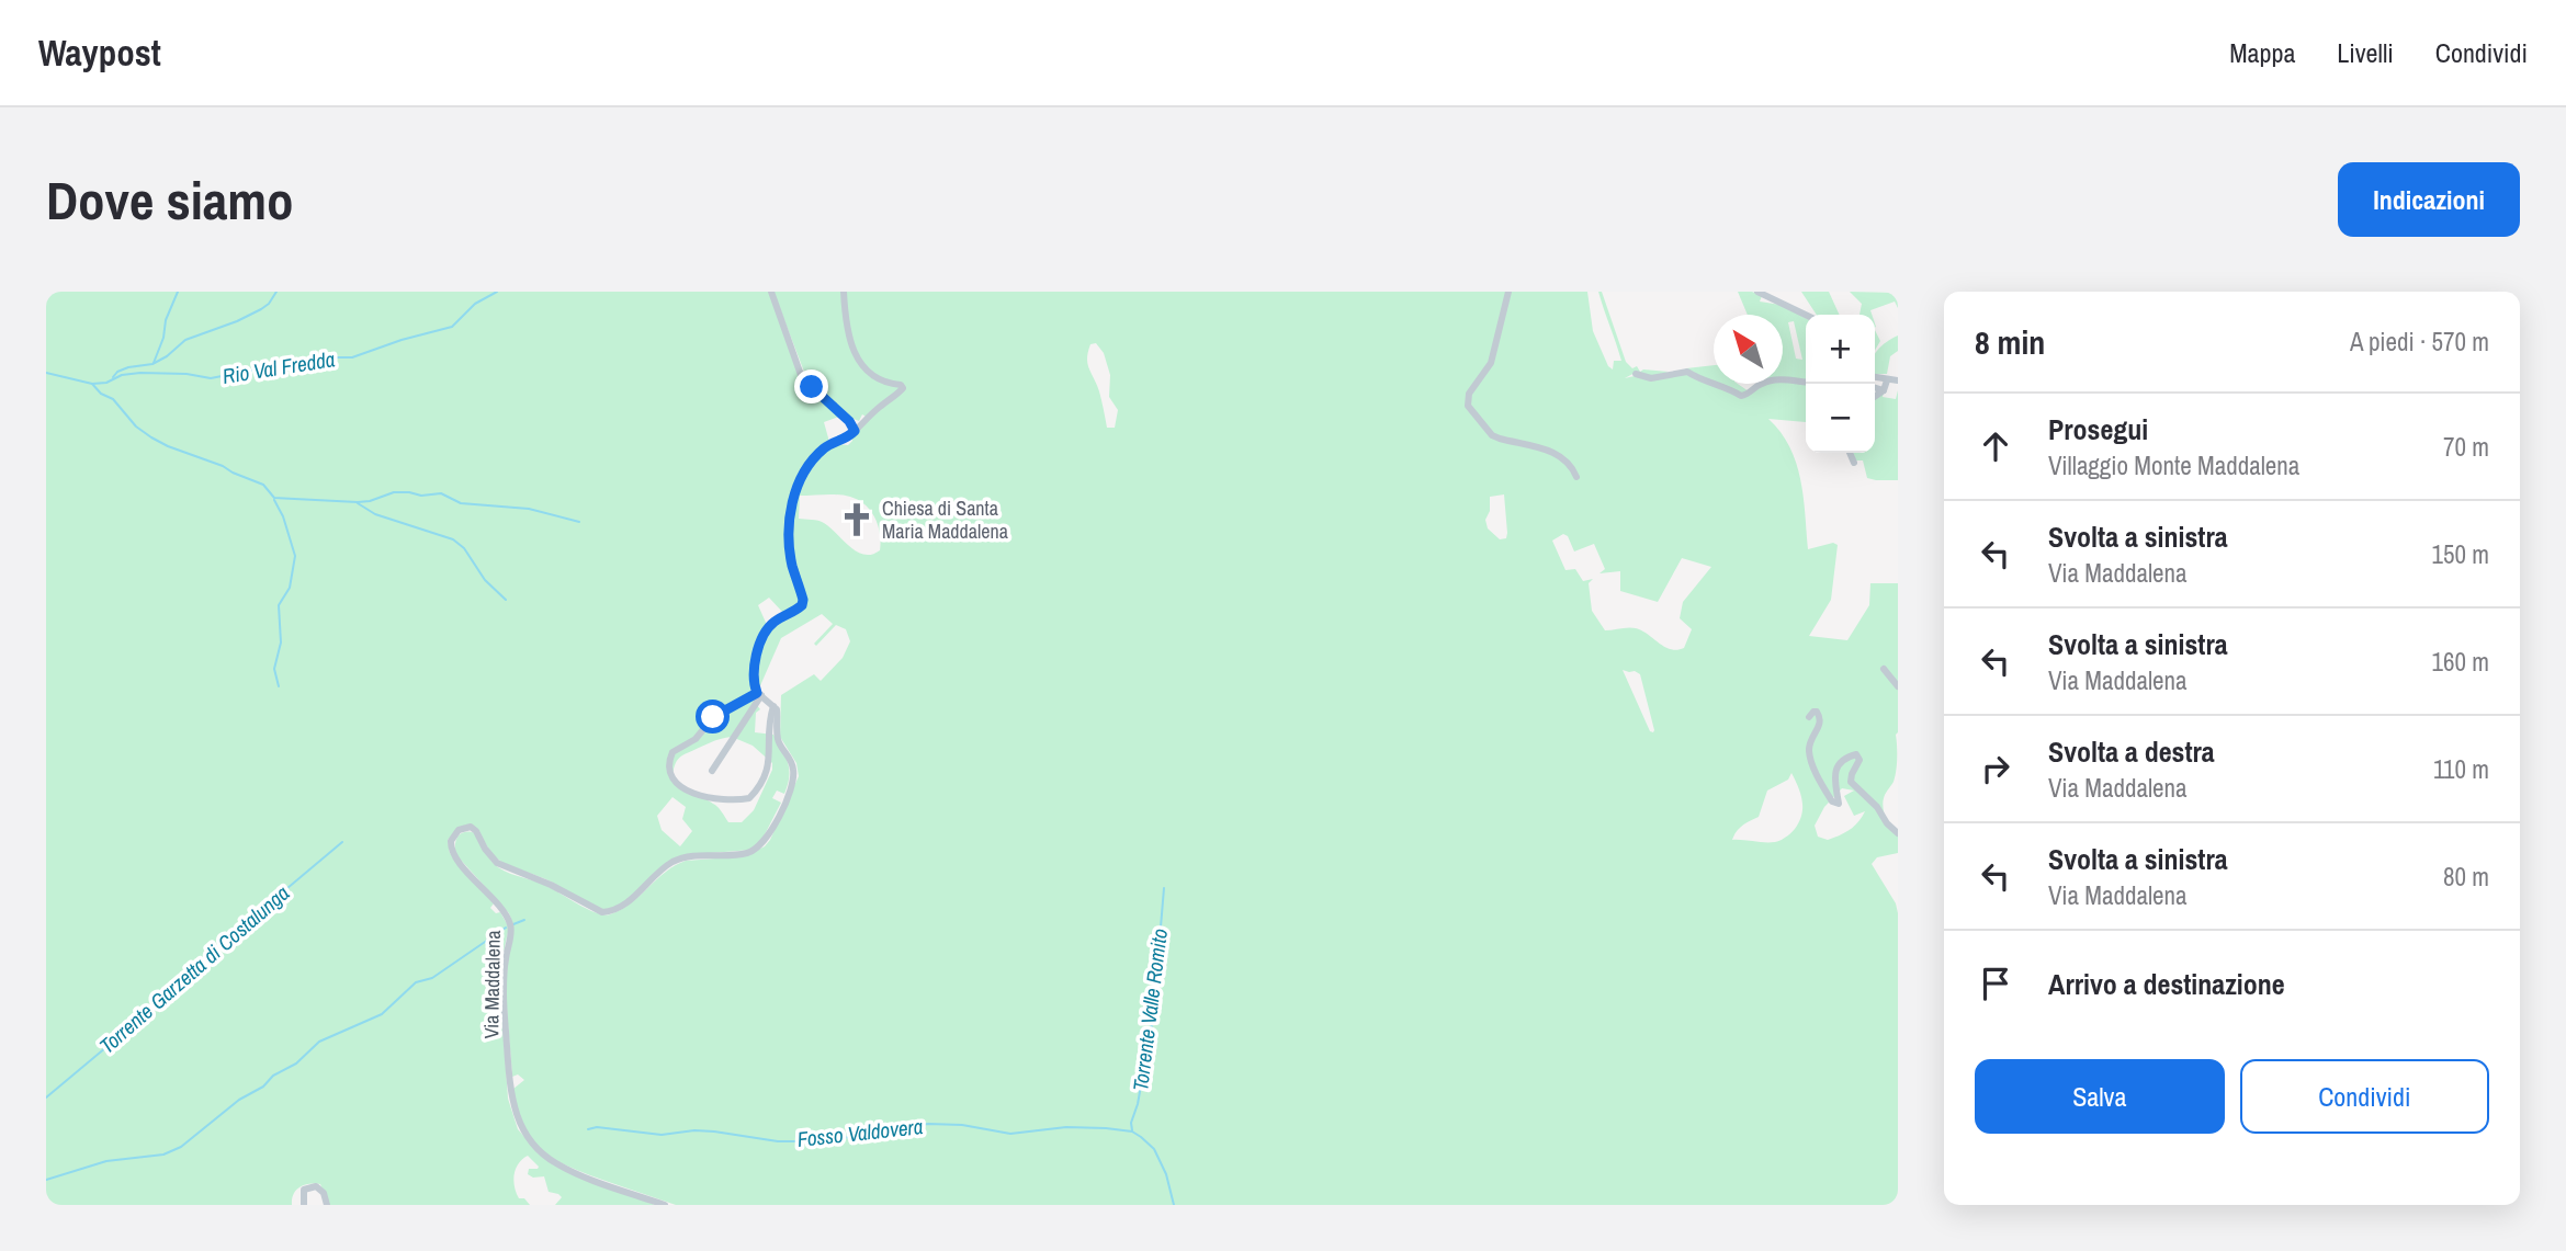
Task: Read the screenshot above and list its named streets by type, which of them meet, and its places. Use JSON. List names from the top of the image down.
{
  "streets": {
    "street": ["Via Maddalena"]
  },
  "water": [
    "Rio Val Fredda",
    "Torrente Garzetta di Costalunga",
    "Torrente Valle Romito",
    "Fosso Valdovera"
  ],
  "places": {
    "church": ["Chiesa di Santa Maria Maddalena"]
  },
  "north": "top left",
  "page": {
    "header": "Waypost",
    "nav": ["Mappa", "Livelli", "Condividi"],
    "buttons": [
      "Indicazioni",
      ["Salva", "Condividi"]
    ],
    "title": "Dove siamo",
    "heading": ["8 min", "A piedi · 570 m"],
    "map_buttons": ["+", "−"],
    "list": [
      ["Prosegui", "Villaggio Monte Maddalena", "70 m"],
      ["Svolta a sinistra", "Via Maddalena", "150 m"],
      ["Svolta a sinistra", "Via Maddalena", "160 m"],
      ["Svolta a destra", "Via Maddalena", "110 m"],
      ["Svolta a sinistra", "Via Maddalena", "80 m"],
      "Arrivo a destinazione"
    ]
  }
}
